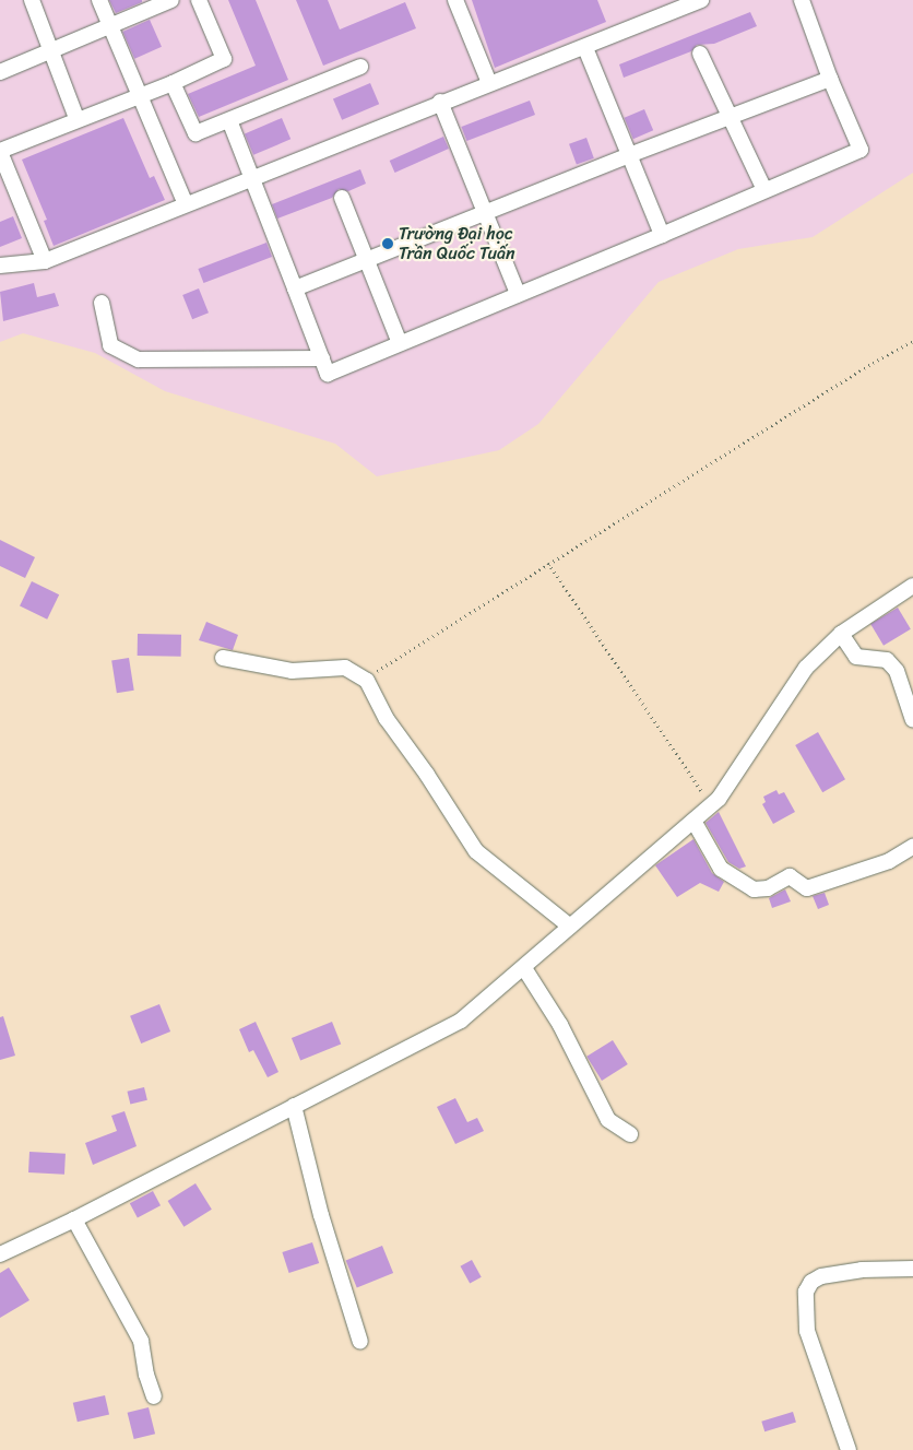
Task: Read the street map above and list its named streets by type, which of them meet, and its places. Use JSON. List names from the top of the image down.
{
  "places": ["Trường Đại học Trần Quốc Tuấn"]
}
